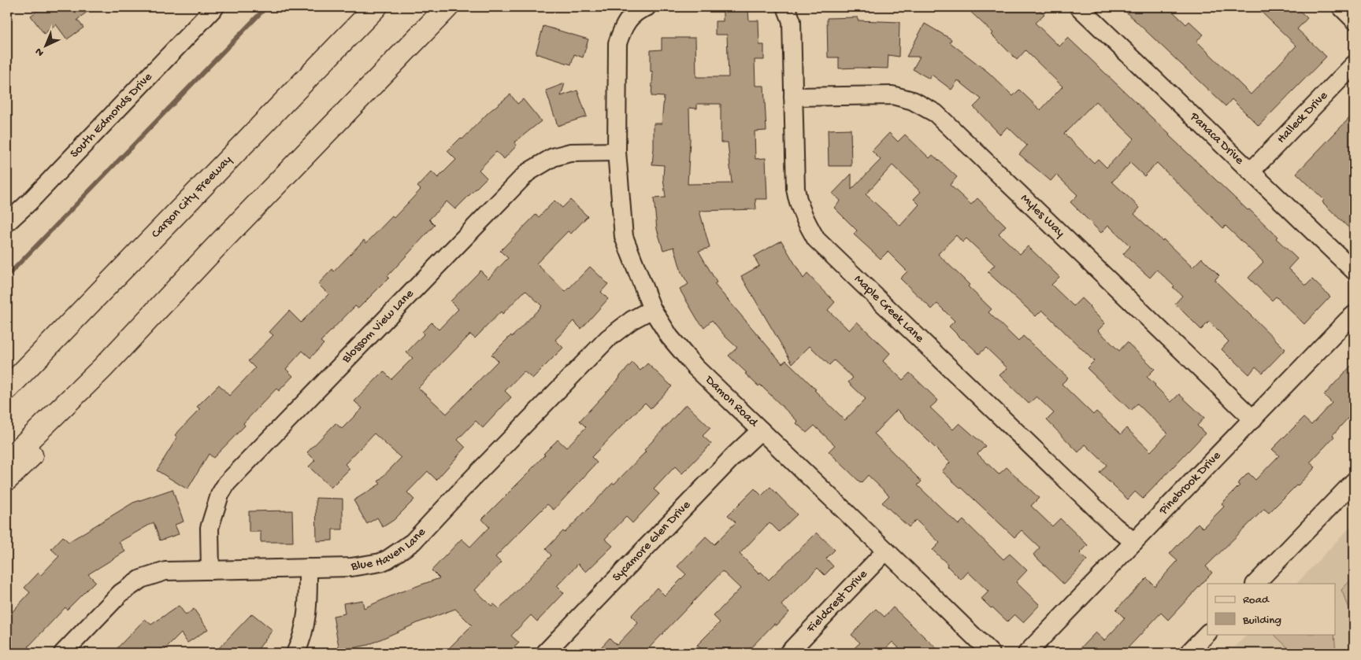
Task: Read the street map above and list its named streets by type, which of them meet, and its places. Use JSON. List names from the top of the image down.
{
  "streets": {
    "highway": ["Carson City Freeway"],
    "street": [
      "South Edmonds Drive",
      "Halleck Drive",
      "Panaca Drive",
      "Myles Way",
      "Maple Creek Lane",
      "Blossom View Lane",
      "Damon Road",
      "Pinebrook Drive",
      "Sycamore Glen Drive",
      "Blue Haven Lane",
      "Fieldcrest Drive"
    ]
  },
  "crossings": [
    ["Halleck Drive", "Panaca Drive"],
    ["Myles Way", "Maple Creek Lane"],
    ["Myles Way", "Pinebrook Drive"],
    ["Maple Creek Lane", "Pinebrook Drive"],
    ["Blossom View Lane", "Damon Road"],
    ["Blossom View Lane", "Blue Haven Lane"],
    ["Damon Road", "Sycamore Glen Drive"],
    ["Damon Road", "Blue Haven Lane"],
    ["Damon Road", "Fieldcrest Drive"]
  ],
  "legend": ["Road", "Building"],
  "north": "bottom left"
}
